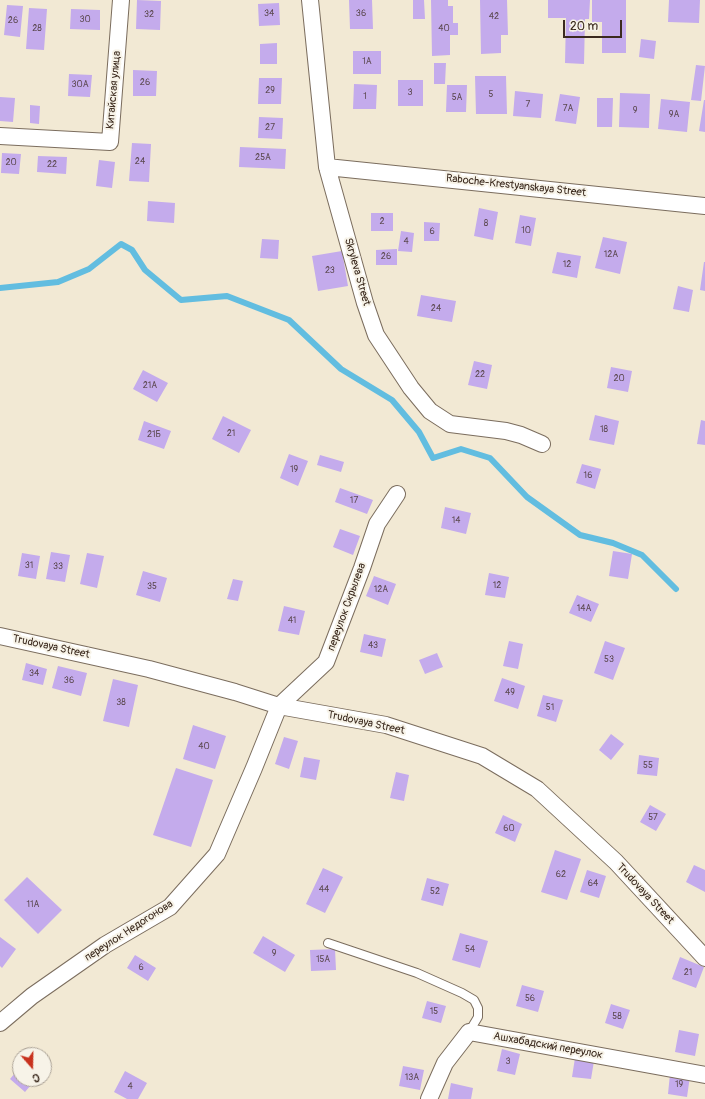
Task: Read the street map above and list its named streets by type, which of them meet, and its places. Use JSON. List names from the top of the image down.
{
  "streets": {
    "street": [
      "Китайская улица",
      "Raboche-Krestyanskaya Street",
      "Skryleva Street",
      "переулок Скрылева",
      "Trudovaya Street",
      "переулок Недогонова",
      "Ашхабадский переулок"
    ]
  },
  "crossings": [
    ["Raboche-Krestyanskaya Street", "Skryleva Street"],
    ["переулок Скрылева", "Trudovaya Street"],
    ["переулок Скрылева", "переулок Недогонова"],
    ["Trudovaya Street", "переулок Недогонова"]
  ],
  "house_numbers": [
    "34",
    "36",
    "32",
    "42",
    "30",
    "26",
    "28",
    "40",
    "1А",
    "26",
    "30А",
    "29",
    "3",
    "5",
    "1",
    "5А",
    "7",
    "7А",
    "9",
    "9А",
    "27",
    "25А",
    "24",
    "20",
    "22",
    "2",
    "8",
    "10",
    "6",
    "4",
    "12А",
    "26",
    "12",
    "23",
    "24",
    "22",
    "20",
    "21А",
    "18",
    "21",
    "21Б",
    "19",
    "16",
    "17",
    "14",
    "31",
    "33",
    "12",
    "35",
    "12А",
    "14А",
    "41",
    "43",
    "53",
    "34",
    "36",
    "49",
    "38",
    "51",
    "40",
    "55",
    "57",
    "60",
    "62",
    "64",
    "44",
    "52",
    "11А",
    "54",
    "9",
    "15А",
    "6",
    "21",
    "56",
    "15",
    "58",
    "3",
    "13А",
    "19",
    "4"
  ],
  "scale_bar": "20 m",
  "north": "bottom"
}
